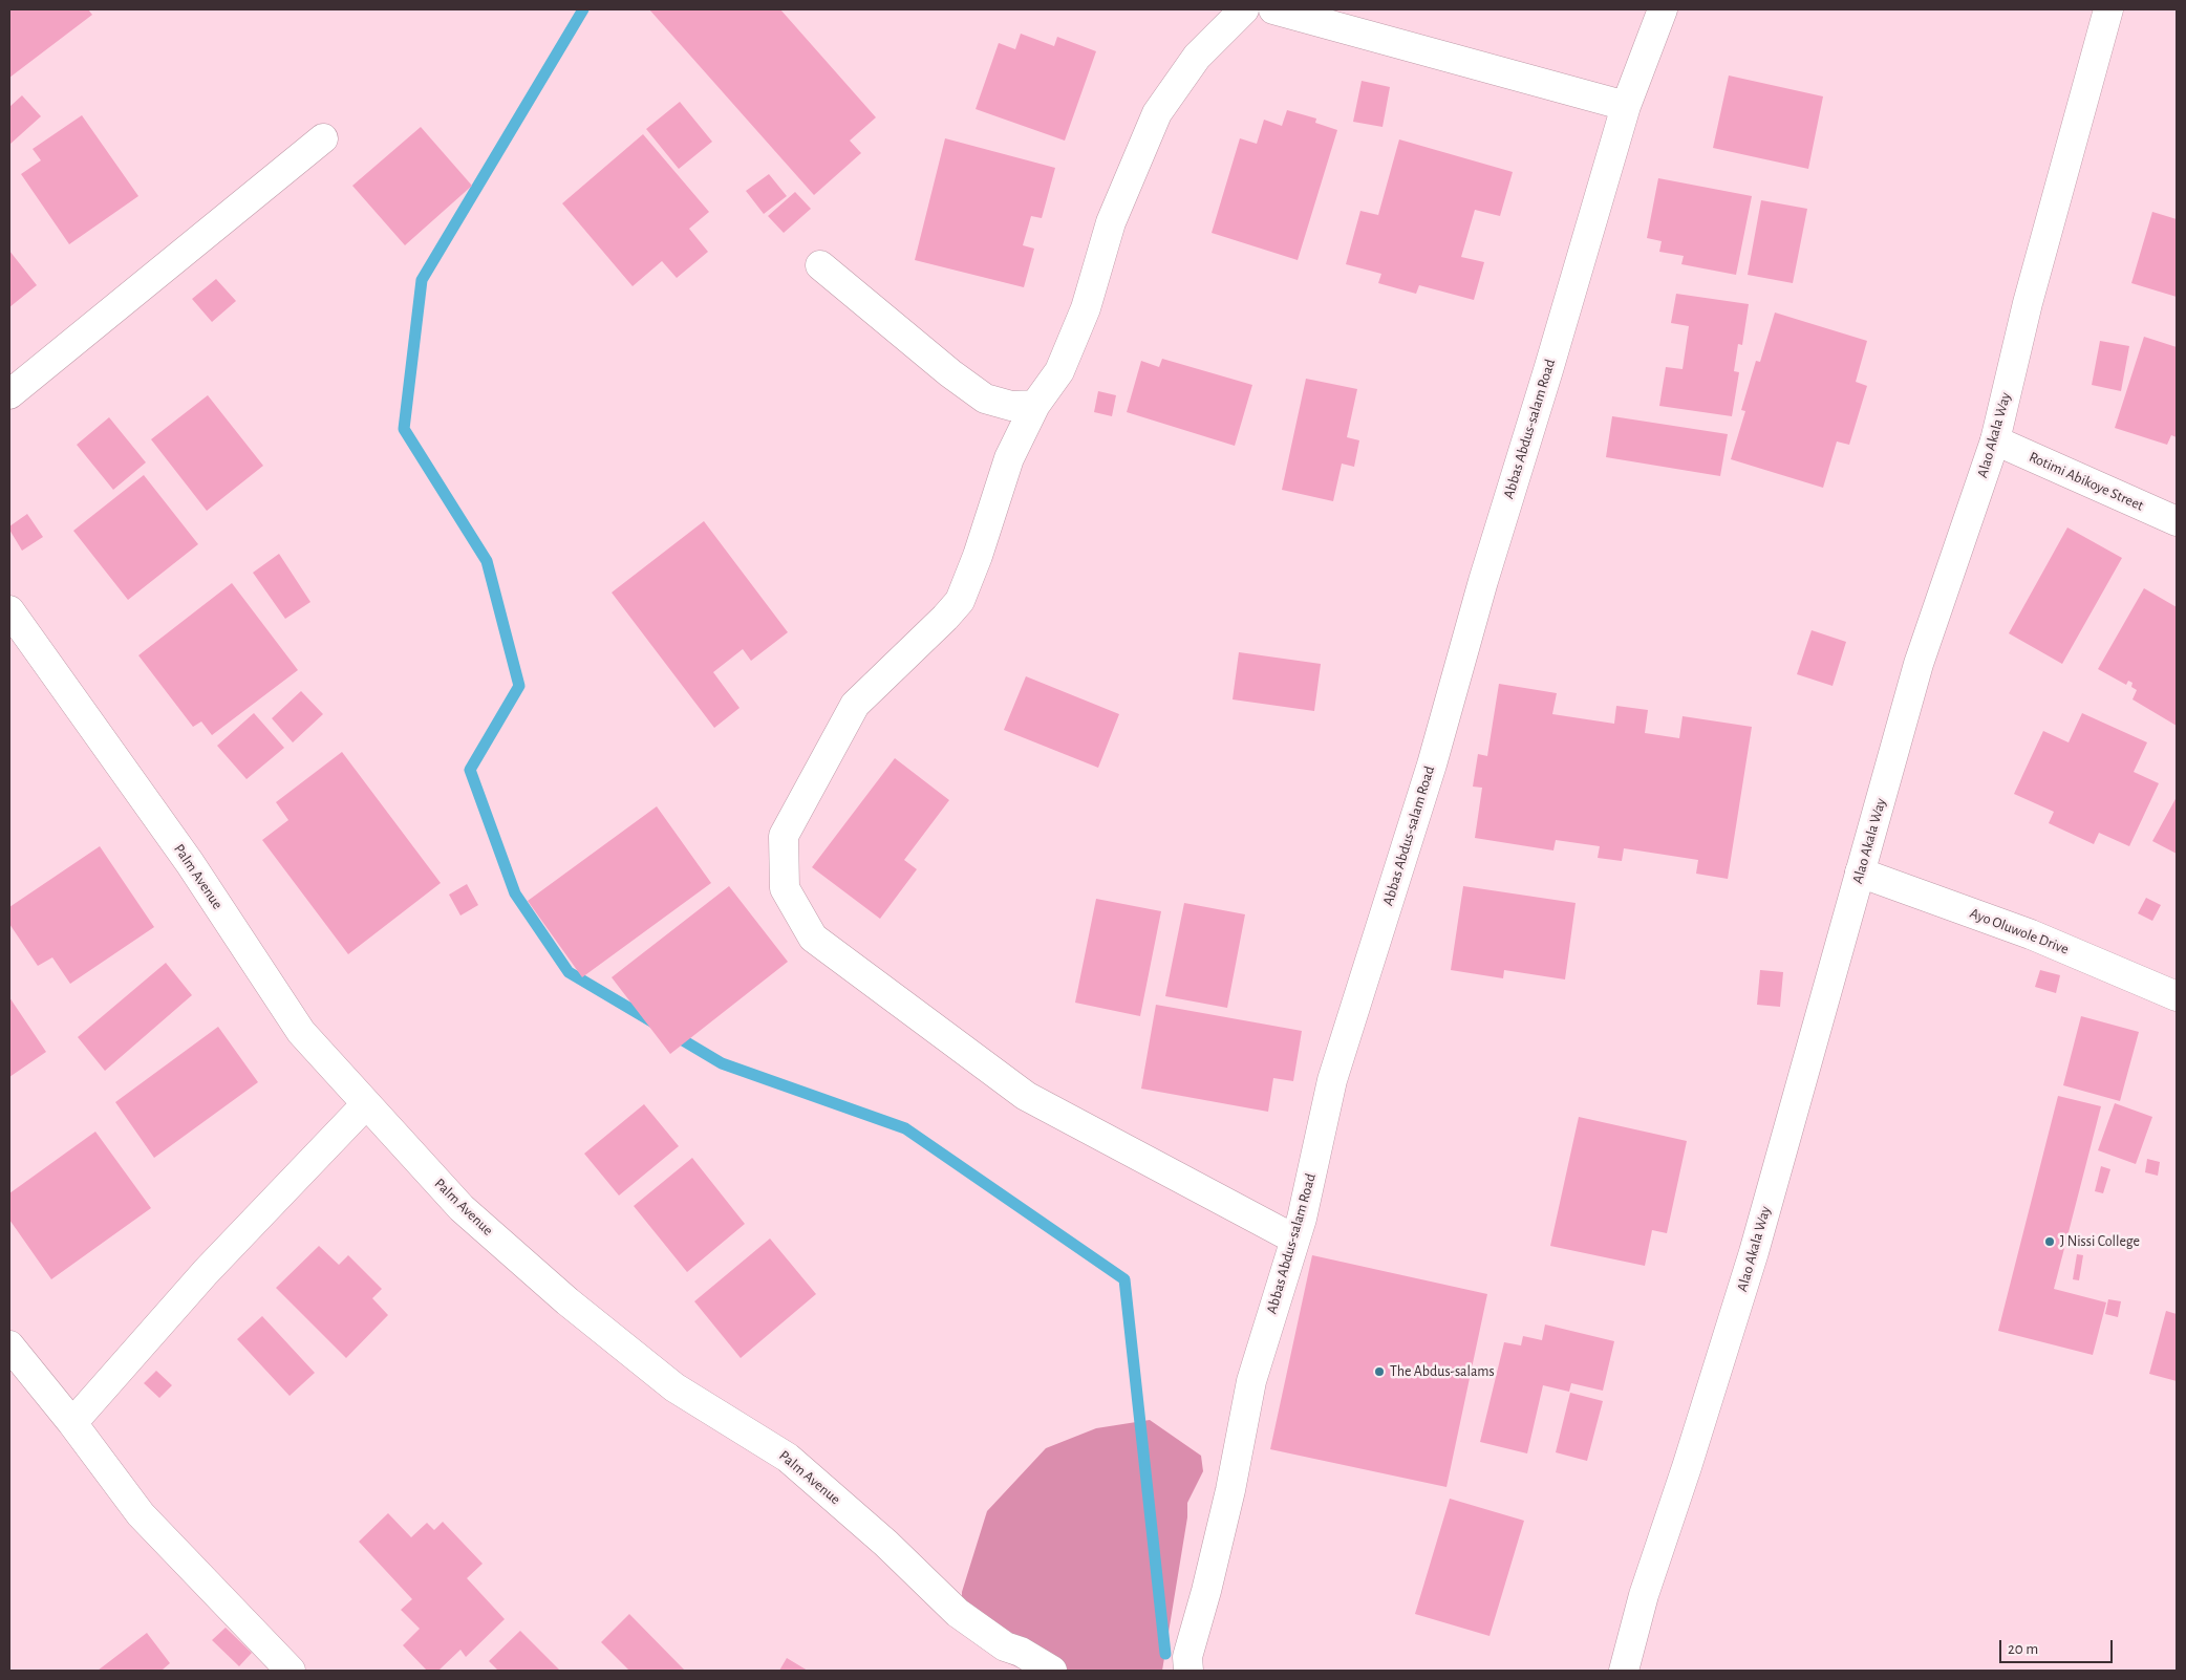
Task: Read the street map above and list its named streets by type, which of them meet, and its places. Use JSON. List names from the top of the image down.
{
  "streets": {
    "street": [
      "Abbas Abdus-salam Road",
      "Alao Akala Way",
      "Rotimi Abikoye Street",
      "Palm Avenue",
      "Ayo Oluwole Drive"
    ]
  },
  "crossings": [
    ["Alao Akala Way", "Rotimi Abikoye Street"],
    ["Alao Akala Way", "Ayo Oluwole Drive"]
  ],
  "places": ["J Nissi College", "The Abdus-salams"],
  "scale_bar": "20 m"
}
